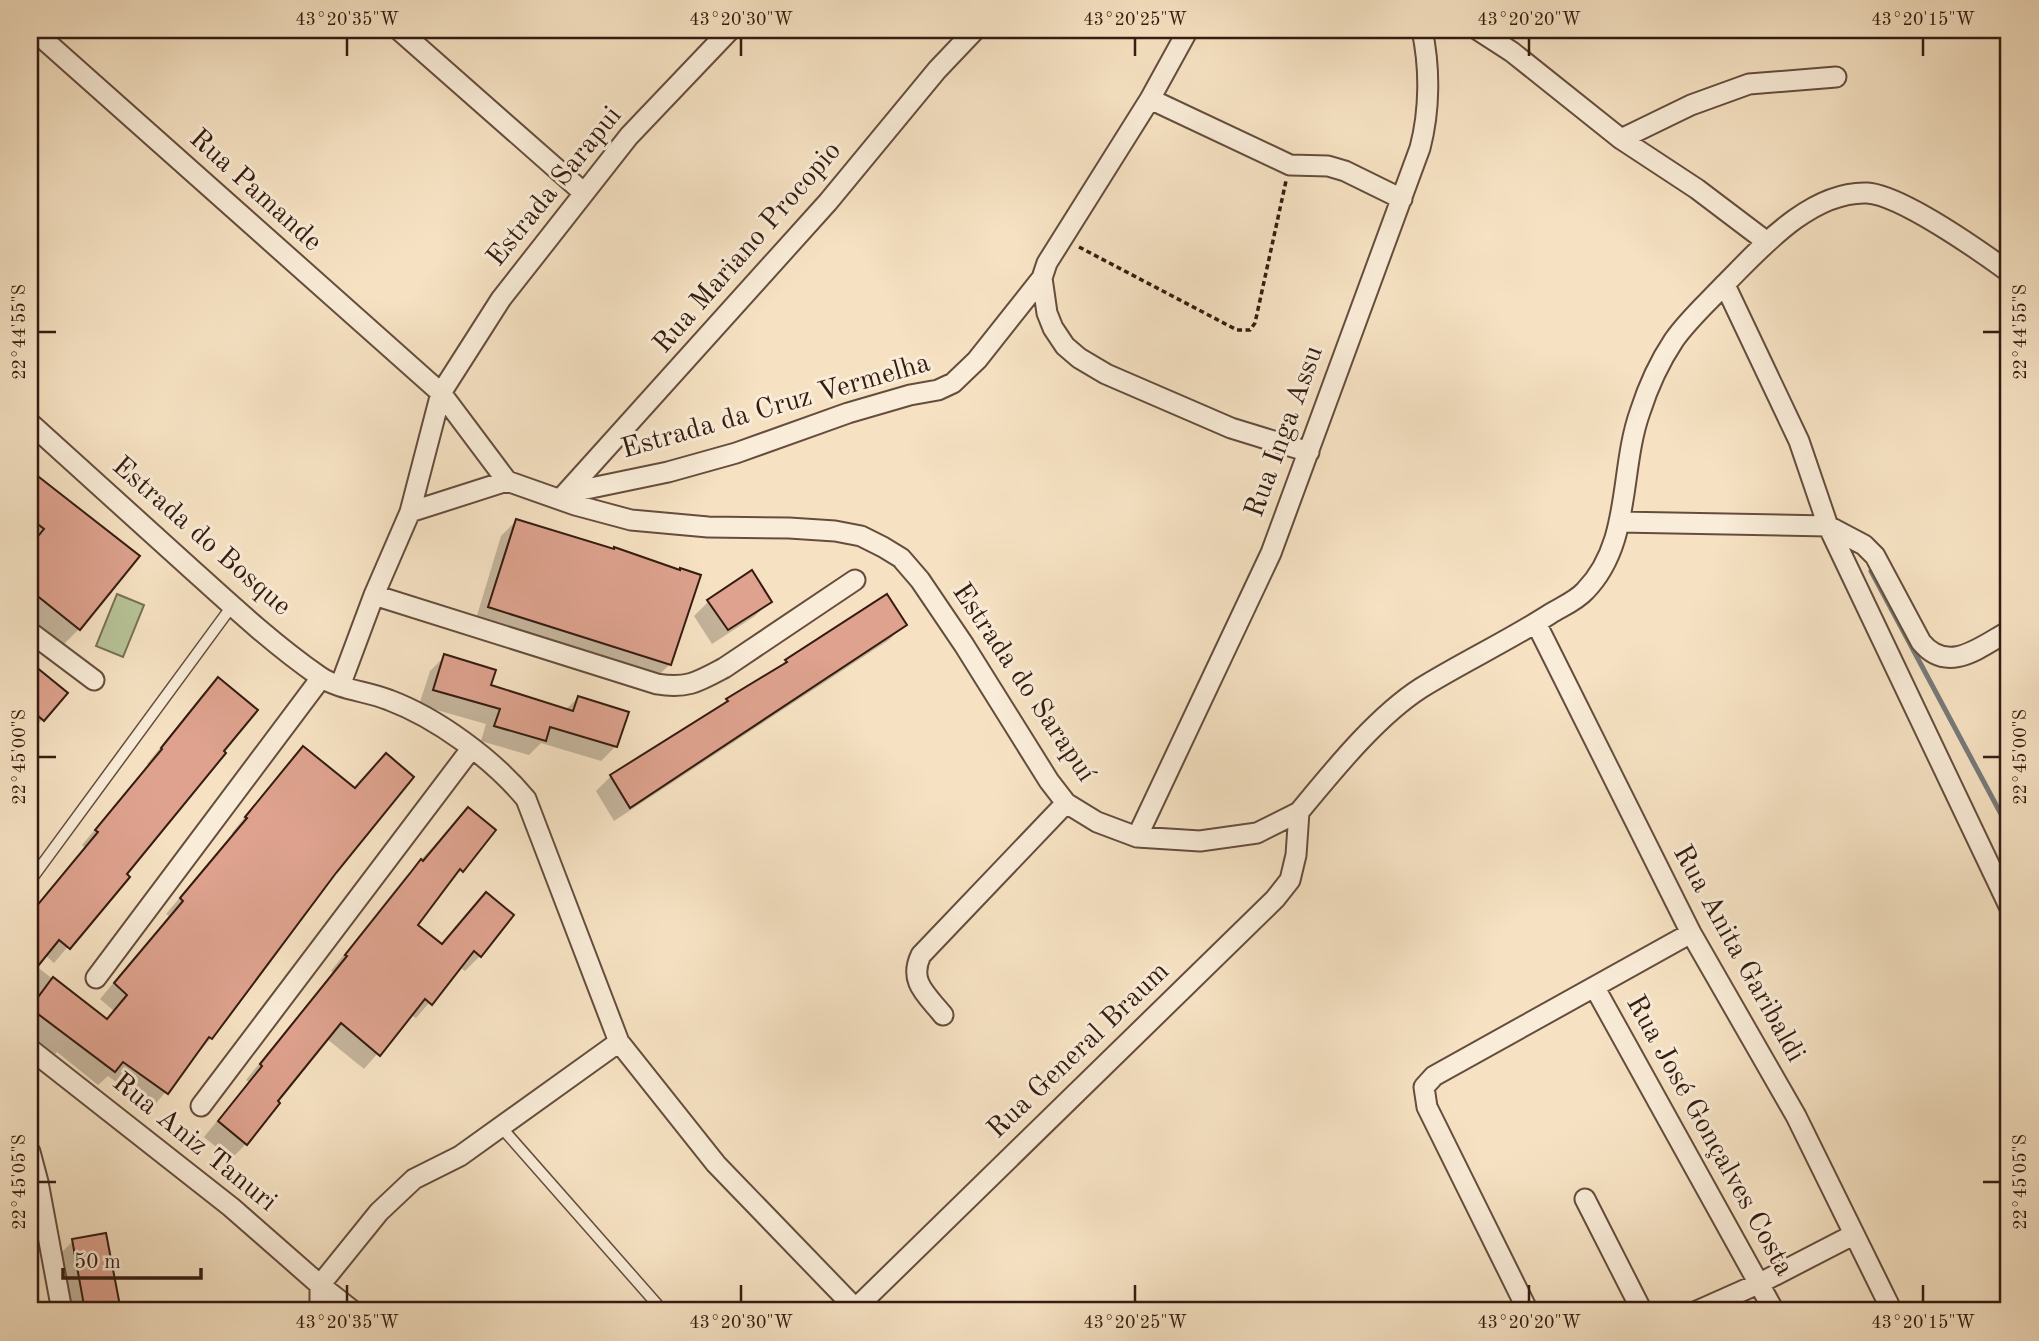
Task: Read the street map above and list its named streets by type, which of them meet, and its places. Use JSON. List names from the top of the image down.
{
  "streets": {
    "street": [
      "Estrada Sarapui",
      "Rua Pamande",
      "Rua Mariano Procopio",
      "Estrada da Cruz Vermelha",
      "Rua Inga Assu",
      "Estrada do Bosque",
      "Estrada do Sarapuí",
      "Rua Anita Garibaldi",
      "Rua General Braum",
      "Rua José Gonçalves Costa",
      "Rua Aniz Tanuri"
    ]
  },
  "crossings": [
    ["Estrada Sarapui", "Rua Pamande"],
    ["Rua Mariano Procopio", "Estrada da Cruz Vermelha"],
    ["Rua Mariano Procopio", "Estrada do Sarapuí"],
    ["Estrada da Cruz Vermelha", "Estrada do Sarapuí"],
    ["Rua Inga Assu", "Estrada do Sarapuí"],
    ["Estrada do Bosque", "Rua General Braum"],
    ["Estrada do Sarapuí", "Rua Anita Garibaldi"],
    ["Estrada do Sarapuí", "Rua General Braum"]
  ],
  "scale_bar": "50 m",
  "coordinates": [
    "43°20'35\"W",
    "43°20'30\"W",
    "43°20'25\"W",
    "43°20'20\"W",
    "43°20'15\"W",
    "22°44'55\"S",
    "22°45'00\"S",
    "22°45'05\"S"
  ]
}
